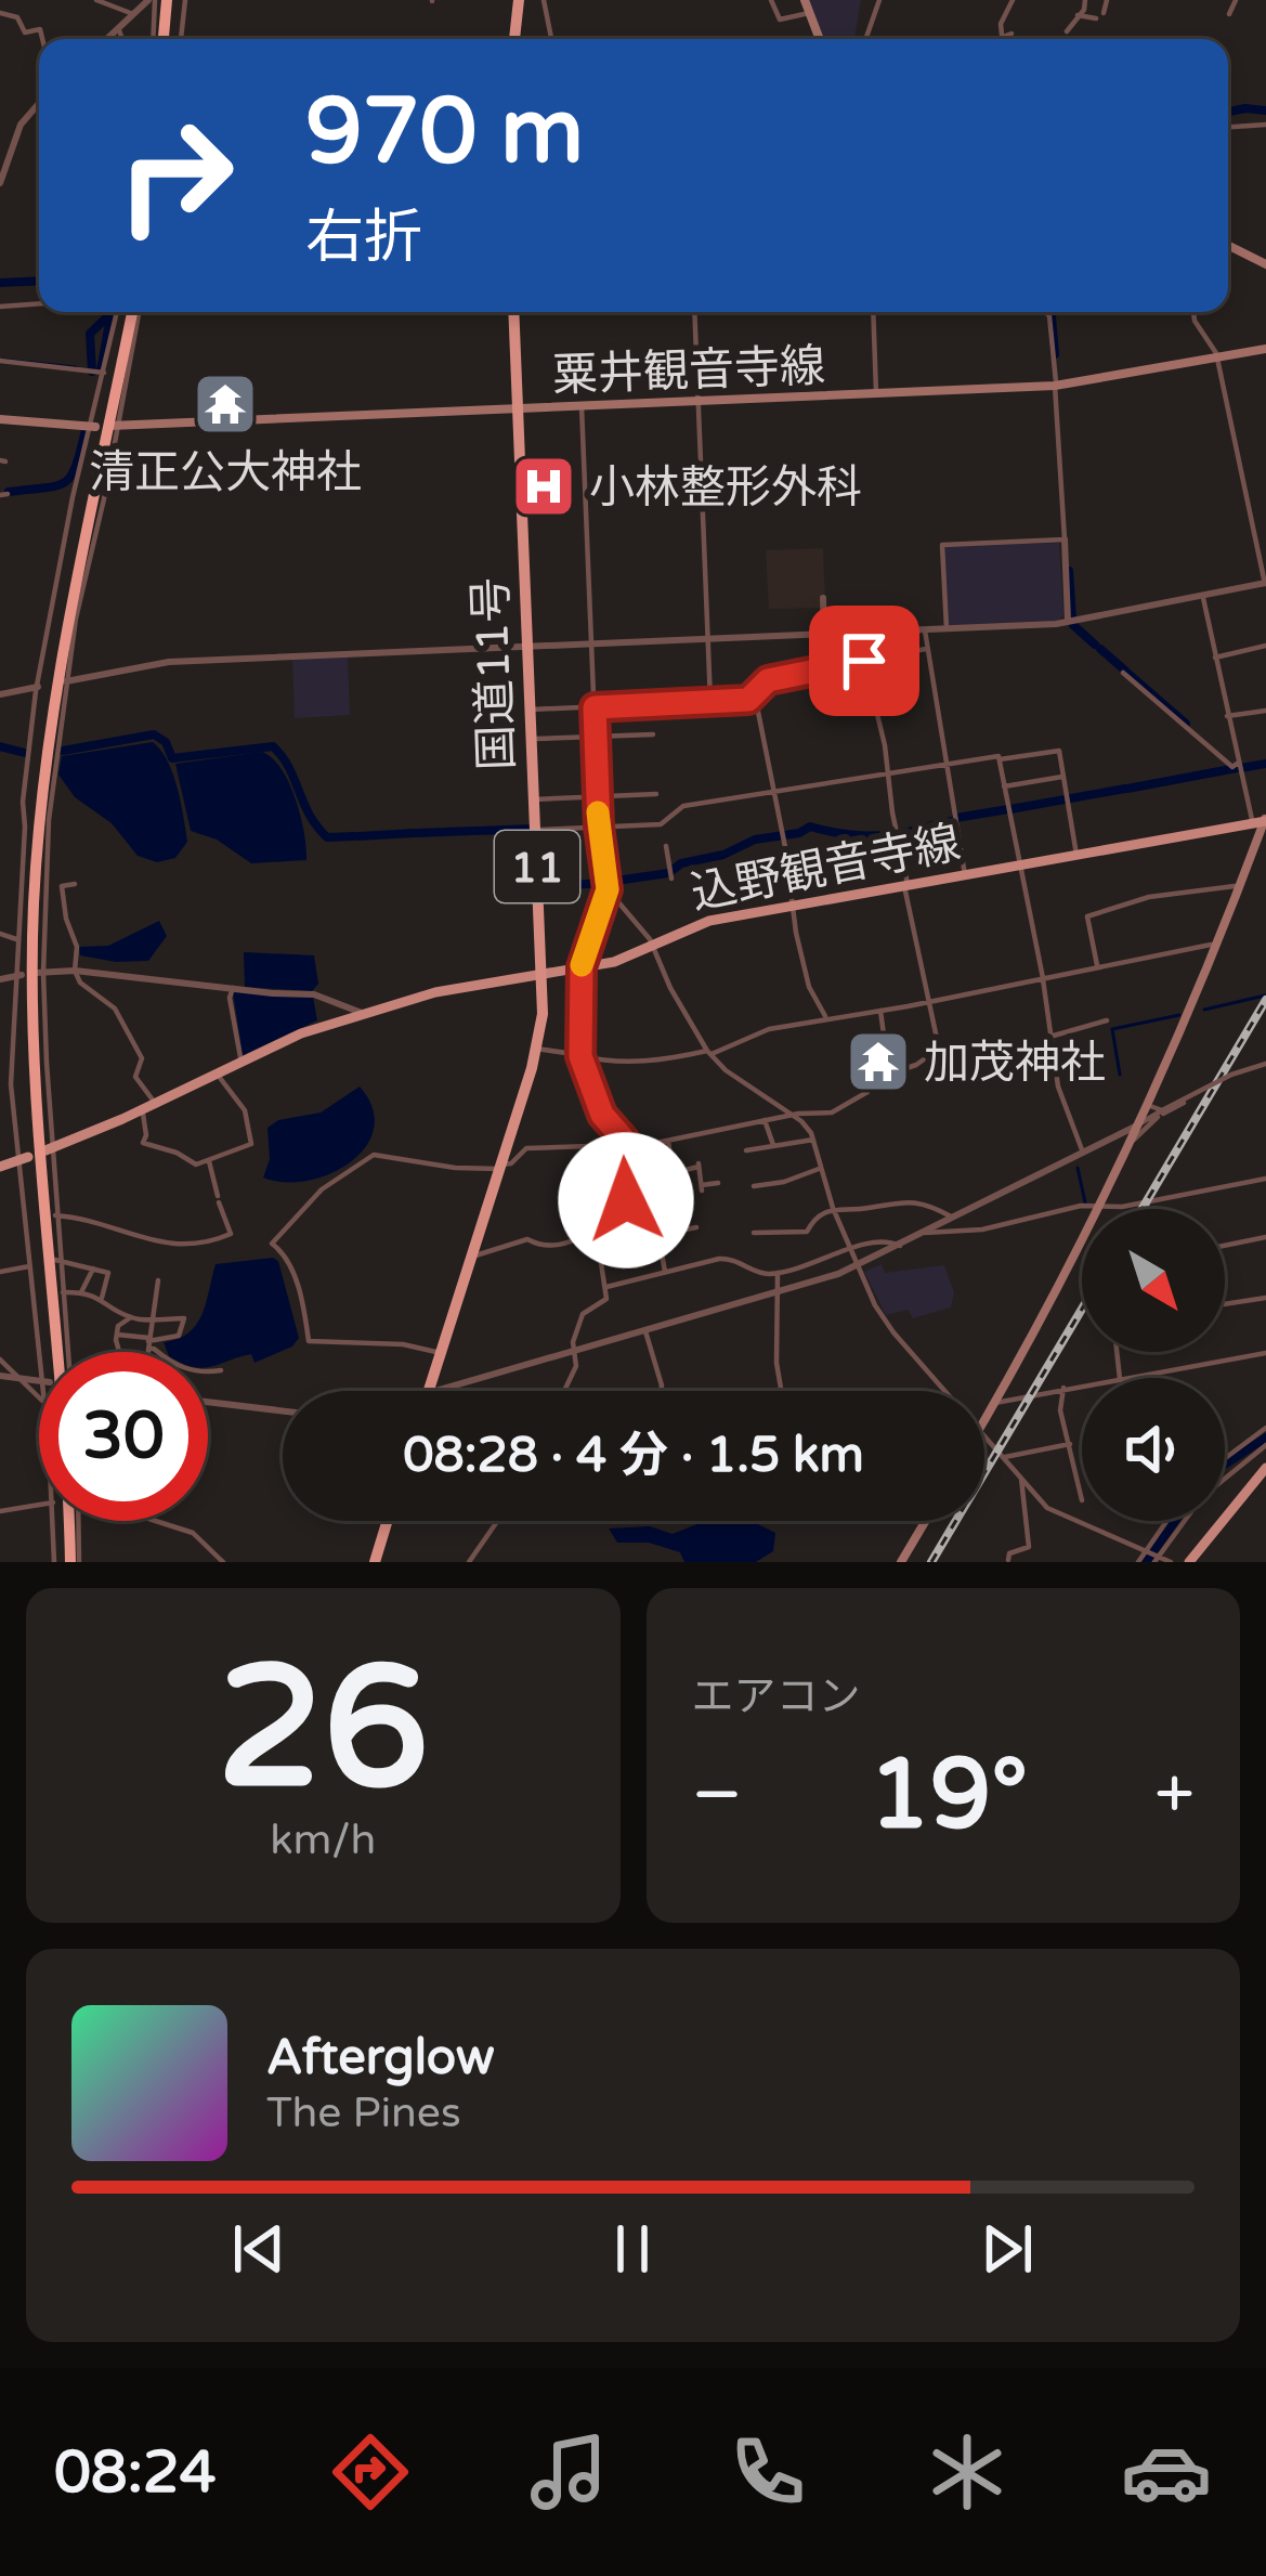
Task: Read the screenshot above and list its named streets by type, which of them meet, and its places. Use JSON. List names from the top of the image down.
{
  "streets": {
    "highway": ["国道11号", "11"],
    "main road": ["粟井観音寺線", "込野観音寺線"]
  },
  "crossings": [
    ["粟井観音寺線", "国道11号"],
    ["国道11号", "込野観音寺線"]
  ],
  "places": {
    "temple": ["清正公大神社", "加茂神社"],
    "hospital": ["小林整形外科"]
  },
  "north": "bottom right",
  "page": {
    "turn": ["970 m", "右折"],
    "limit": "30",
    "trip": "08:28 · 4 分 · 1.5 km",
    "tile": [
      ["26", "km/h"],
      "エアコン"
    ],
    "heat": ["−", "19°", "+"],
    "song": ["Afterglow", "The Pines"],
    "tabs": "08:24"
  }
}
